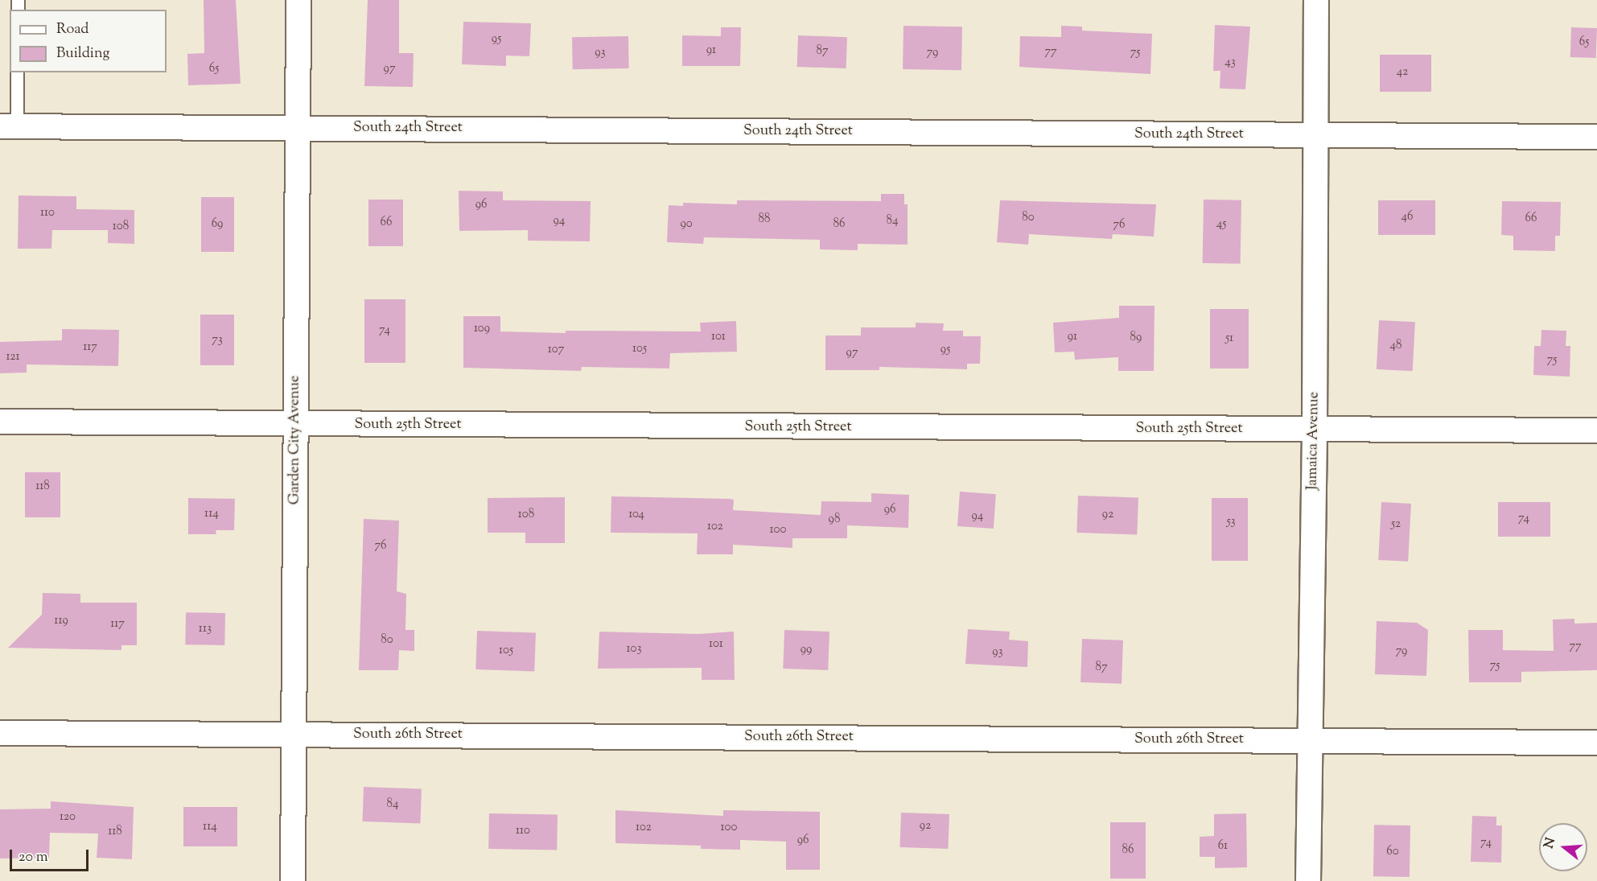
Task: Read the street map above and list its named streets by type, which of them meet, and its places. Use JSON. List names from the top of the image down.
{
  "streets": {
    "street": [
      "South 24th Street",
      "South 25th Street",
      "Garden City Avenue",
      "Jamaica Avenue",
      "South 26th Street"
    ]
  },
  "crossings": [
    ["South 24th Street", "Garden City Avenue"],
    ["South 24th Street", "Jamaica Avenue"],
    ["South 25th Street", "Garden City Avenue"],
    ["South 25th Street", "Jamaica Avenue"],
    ["Garden City Avenue", "South 26th Street"],
    ["Jamaica Avenue", "South 26th Street"]
  ],
  "house_numbers": [
    "95",
    "65",
    "91",
    "87",
    "77",
    "93",
    "79",
    "75",
    "43",
    "65",
    "97",
    "42",
    "96",
    "110",
    "46",
    "80",
    "66",
    "88",
    "94",
    "84",
    "66",
    "69",
    "90",
    "86",
    "45",
    "76",
    "108",
    "109",
    "74",
    "101",
    "91",
    "89",
    "51",
    "73",
    "48",
    "117",
    "105",
    "107",
    "95",
    "97",
    "121",
    "75",
    "118",
    "96",
    "114",
    "108",
    "104",
    "92",
    "94",
    "74",
    "98",
    "53",
    "52",
    "102",
    "100",
    "76",
    "119",
    "117",
    "113",
    "80",
    "101",
    "77",
    "103",
    "99",
    "105",
    "79",
    "93",
    "75",
    "87",
    "84",
    "120",
    "92",
    "114",
    "102",
    "100",
    "110",
    "118",
    "96",
    "74",
    "61",
    "86",
    "60"
  ],
  "legend": ["Road", "Building"],
  "scale_bar": "20 m",
  "north": "left"
}
